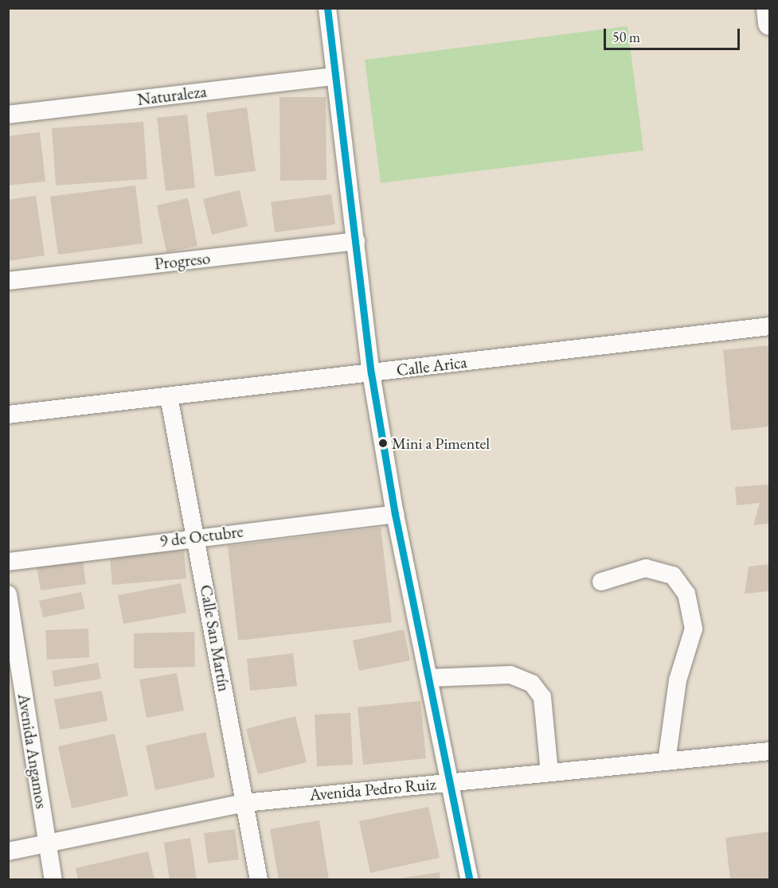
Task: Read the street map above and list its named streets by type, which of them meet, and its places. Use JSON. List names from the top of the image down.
{
  "streets": {
    "street": [
      "Naturaleza",
      "Progreso",
      "Calle Arica",
      "9 de Octubre",
      "Calle San Martín",
      "Avenida Angamos",
      "Avenida Pedro Ruiz"
    ]
  },
  "crossings": [
    ["Calle Arica", "Calle San Martín"],
    ["9 de Octubre", "Calle San Martín"],
    ["Calle San Martín", "Avenida Pedro Ruiz"],
    ["Avenida Angamos", "Avenida Pedro Ruiz"]
  ],
  "places": ["Mini a Pimentel"],
  "scale_bar": "50 m"
}
